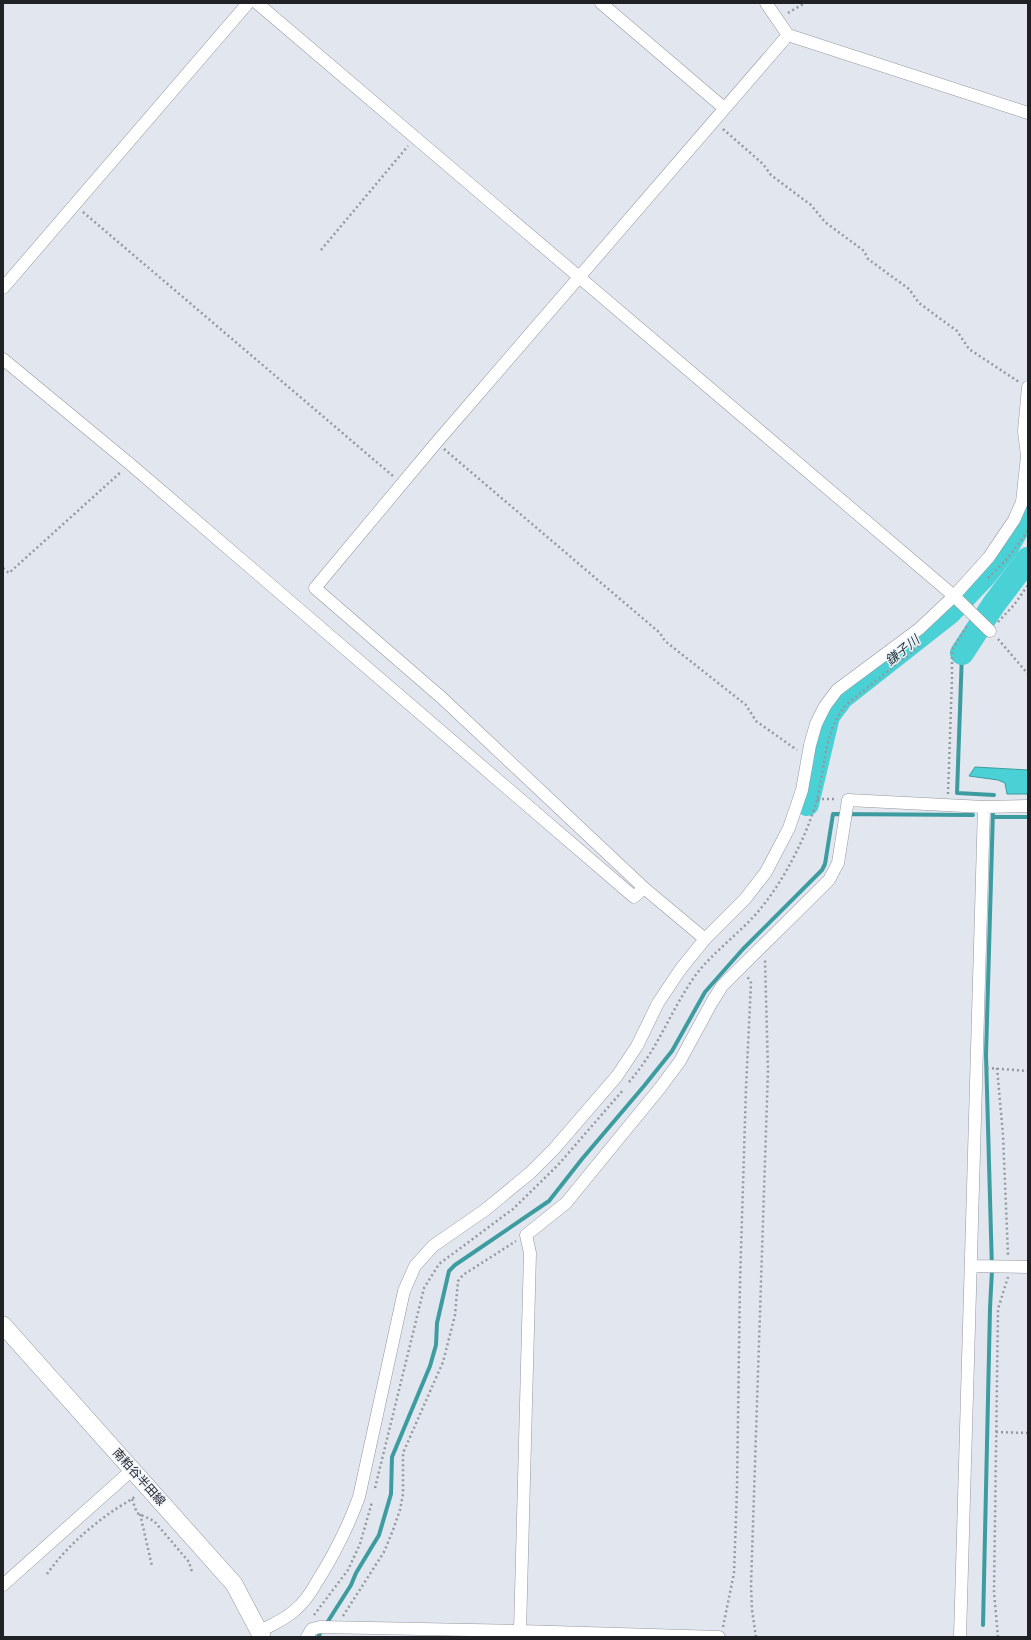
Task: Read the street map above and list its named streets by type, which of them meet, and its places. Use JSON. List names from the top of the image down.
{
  "streets": {
    "main road": ["南粕谷半田線"]
  },
  "water": ["鎌子川"]
}
